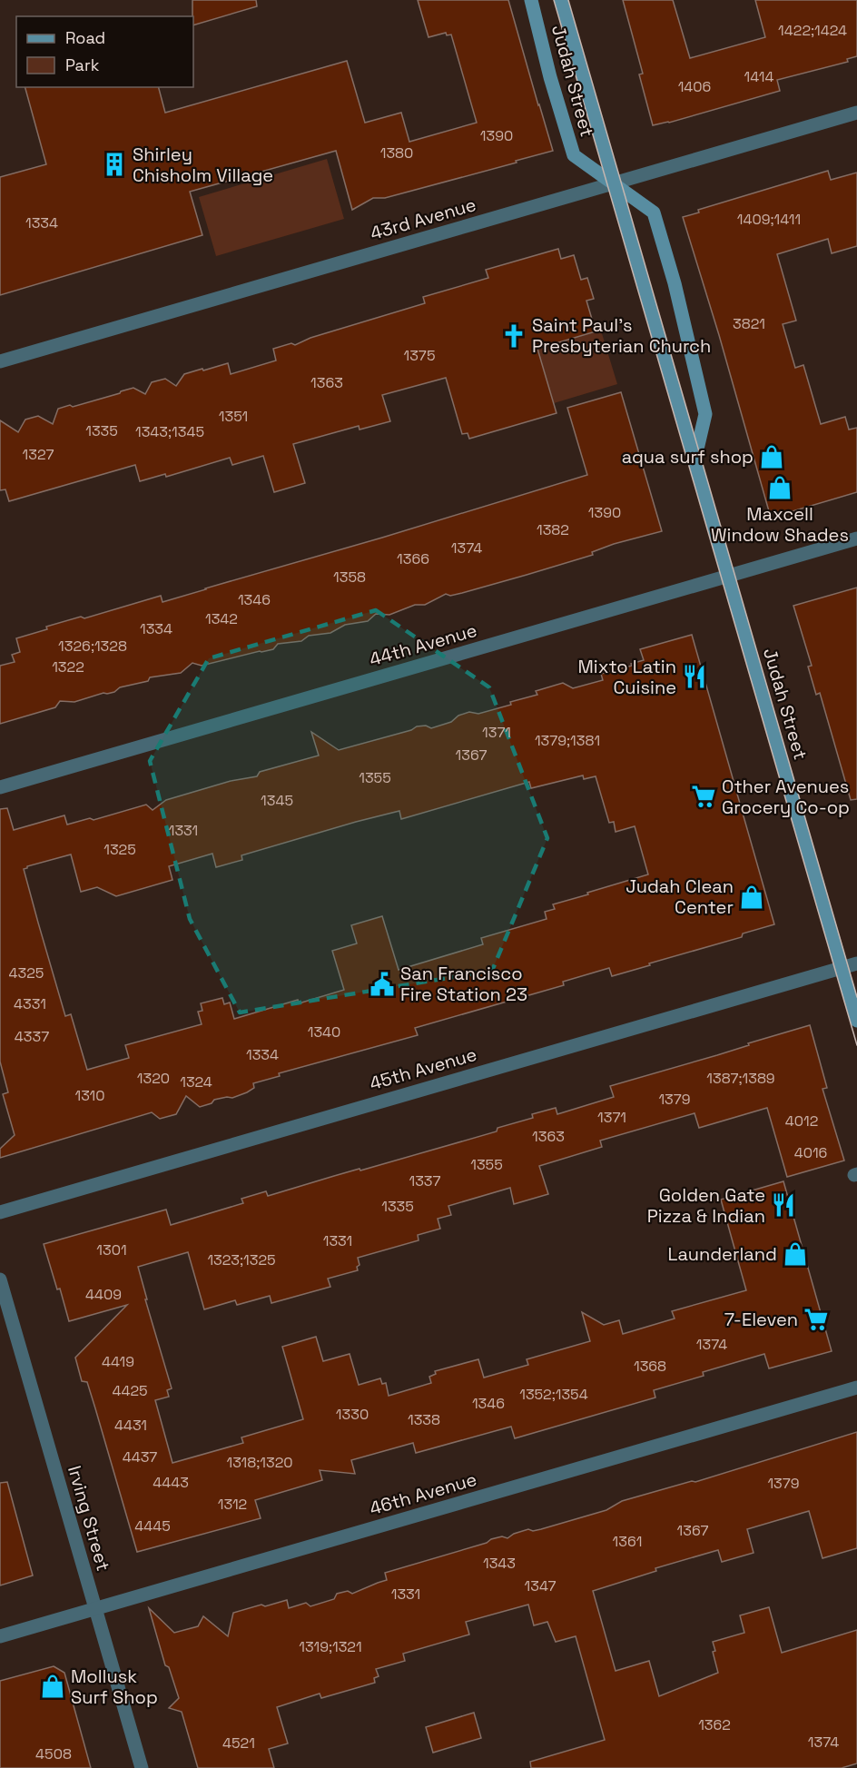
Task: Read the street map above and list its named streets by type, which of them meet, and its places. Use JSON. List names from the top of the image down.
{
  "streets": {
    "street": [
      "Judah Street",
      "43rd Avenue",
      "44th Avenue",
      "45th Avenue",
      "46th Avenue",
      "Irving Street"
    ]
  },
  "crossings": [
    ["Judah Street", "43rd Avenue"],
    ["Judah Street", "44th Avenue"],
    ["Judah Street", "45th Avenue"],
    ["46th Avenue", "Irving Street"]
  ],
  "places": {
    "building": ["Shirley Chisholm Village"],
    "church": ["Saint Paul's Presbyterian Church"],
    "shop": [
      "aqua surf shop",
      "Maxcell Window Shades",
      "Judah Clean Center",
      "Launderland",
      "Mollusk Surf Shop"
    ],
    "restaurant": ["Mixto Latin Cuisine", "Golden Gate Pizza & Indian"],
    "supermarket": ["Other Avenues Grocery Co-op", "7-Eleven"],
    "public building": ["San Francisco Fire Station 23"]
  },
  "house_numbers": [
    "1422;1424",
    "1414",
    "1406",
    "1390",
    "1380",
    "1409;1411",
    "1334",
    "3821",
    "1375",
    "1363",
    "1351",
    "1335",
    "1343;1345",
    "1327",
    "1390",
    "1382",
    "1374",
    "1366",
    "1358",
    "1346",
    "1342",
    "1334",
    "1326;1328",
    "1322",
    "1371",
    "1379;1381",
    "1367",
    "1355",
    "1345",
    "1331",
    "1325",
    "4325",
    "4331",
    "1340",
    "4337",
    "1334",
    "1320",
    "1387;1389",
    "1324",
    "1310",
    "1379",
    "1371",
    "4012",
    "1363",
    "4016",
    "1355",
    "1337",
    "1335",
    "1331",
    "1301",
    "1323;1325",
    "4409",
    "1374",
    "4419",
    "1368",
    "4425",
    "1352;1354",
    "1346",
    "1330",
    "1338",
    "4431",
    "4437",
    "1318;1320",
    "4443",
    "1379",
    "1312",
    "4445",
    "1367",
    "1361",
    "1343",
    "1347",
    "1331",
    "1319;1321",
    "1362",
    "1374",
    "4521",
    "4508"
  ],
  "legend": ["Road", "Park"]
}
